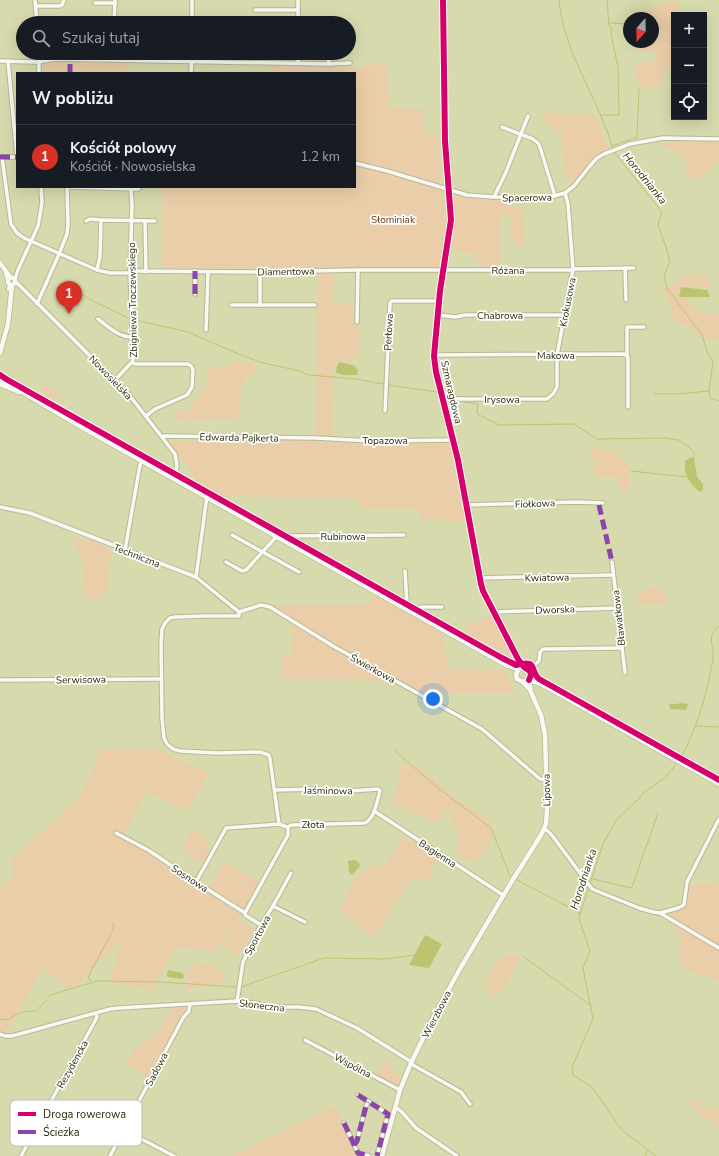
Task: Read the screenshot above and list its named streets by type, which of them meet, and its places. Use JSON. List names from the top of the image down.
{
  "streets": {
    "street": [
      "Spacerowa",
      "Różana",
      "Diamentowa",
      "Zbigniewa Troczewskiego",
      "Krokusowa",
      "Chabrowa",
      "Perłowa",
      "Makowa",
      "Nowosielska",
      "Szmaragdowa",
      "Irysowa",
      "Edwarda Pajkerta",
      "Topazowa",
      "Fiołkowa",
      "Rubinowa",
      "Techniczna",
      "Kwiatowa",
      "Dworska",
      "Bławatkowa",
      "Świerkowa",
      "Serwisowa",
      "Jaśminowa",
      "Lipowa",
      "Złota",
      "Bagienna",
      "Sosnowa",
      "Sportowa",
      "Słoneczna",
      "Wierzbowa",
      "Rezydencka",
      "Wspólna",
      "Sadowa"
    ]
  },
  "crossings": [
    ["Spacerowa", "Krokusowa"],
    ["Spacerowa", "Szmaragdowa"],
    ["Różana", "Diamentowa"],
    ["Różana", "Krokusowa"],
    ["Różana", "Szmaragdowa"],
    ["Diamentowa", "Zbigniewa Troczewskiego"],
    ["Diamentowa", "Szmaragdowa"],
    ["Krokusowa", "Chabrowa"],
    ["Krokusowa", "Makowa"],
    ["Krokusowa", "Irysowa"],
    ["Chabrowa", "Szmaragdowa"],
    ["Perłowa", "Szmaragdowa"],
    ["Makowa", "Szmaragdowa"],
    ["Nowosielska", "Edwarda Pajkerta"],
    ["Szmaragdowa", "Irysowa"],
    ["Szmaragdowa", "Topazowa"],
    ["Szmaragdowa", "Fiołkowa"],
    ["Szmaragdowa", "Kwiatowa"],
    ["Szmaragdowa", "Dworska"],
    ["Szmaragdowa", "Lipowa"],
    ["Edwarda Pajkerta", "Topazowa"],
    ["Kwiatowa", "Bławatkowa"],
    ["Dworska", "Bławatkowa"],
    ["Świerkowa", "Serwisowa"],
    ["Świerkowa", "Lipowa"],
    ["Jaśminowa", "Złota"],
    ["Lipowa", "Wierzbowa"],
    ["Złota", "Bagienna"],
    ["Złota", "Sosnowa"],
    ["Bagienna", "Wierzbowa"],
    ["Sosnowa", "Sportowa"],
    ["Sportowa", "Słoneczna"],
    ["Słoneczna", "Wierzbowa"],
    ["Słoneczna", "Rezydencka"],
    ["Słoneczna", "Sadowa"],
    ["Wierzbowa", "Wspólna"]
  ],
  "water": ["Horodnianka"],
  "parks": ["Słominiak"],
  "legend": ["Droga rowerowa", "Ścieżka"],
  "north": "bottom",
  "page": {
    "map_buttons": ["+", "−"],
    "search": "Szukaj tutaj",
    "heading": "W pobliżu",
    "list": [
      {
        "mark": "1",
        "name": "Kościół polowy",
        "note": "Kościół · Nowosielska",
        "value": "1.2 km"
      }
    ],
    "pins": "1"
  }
}
